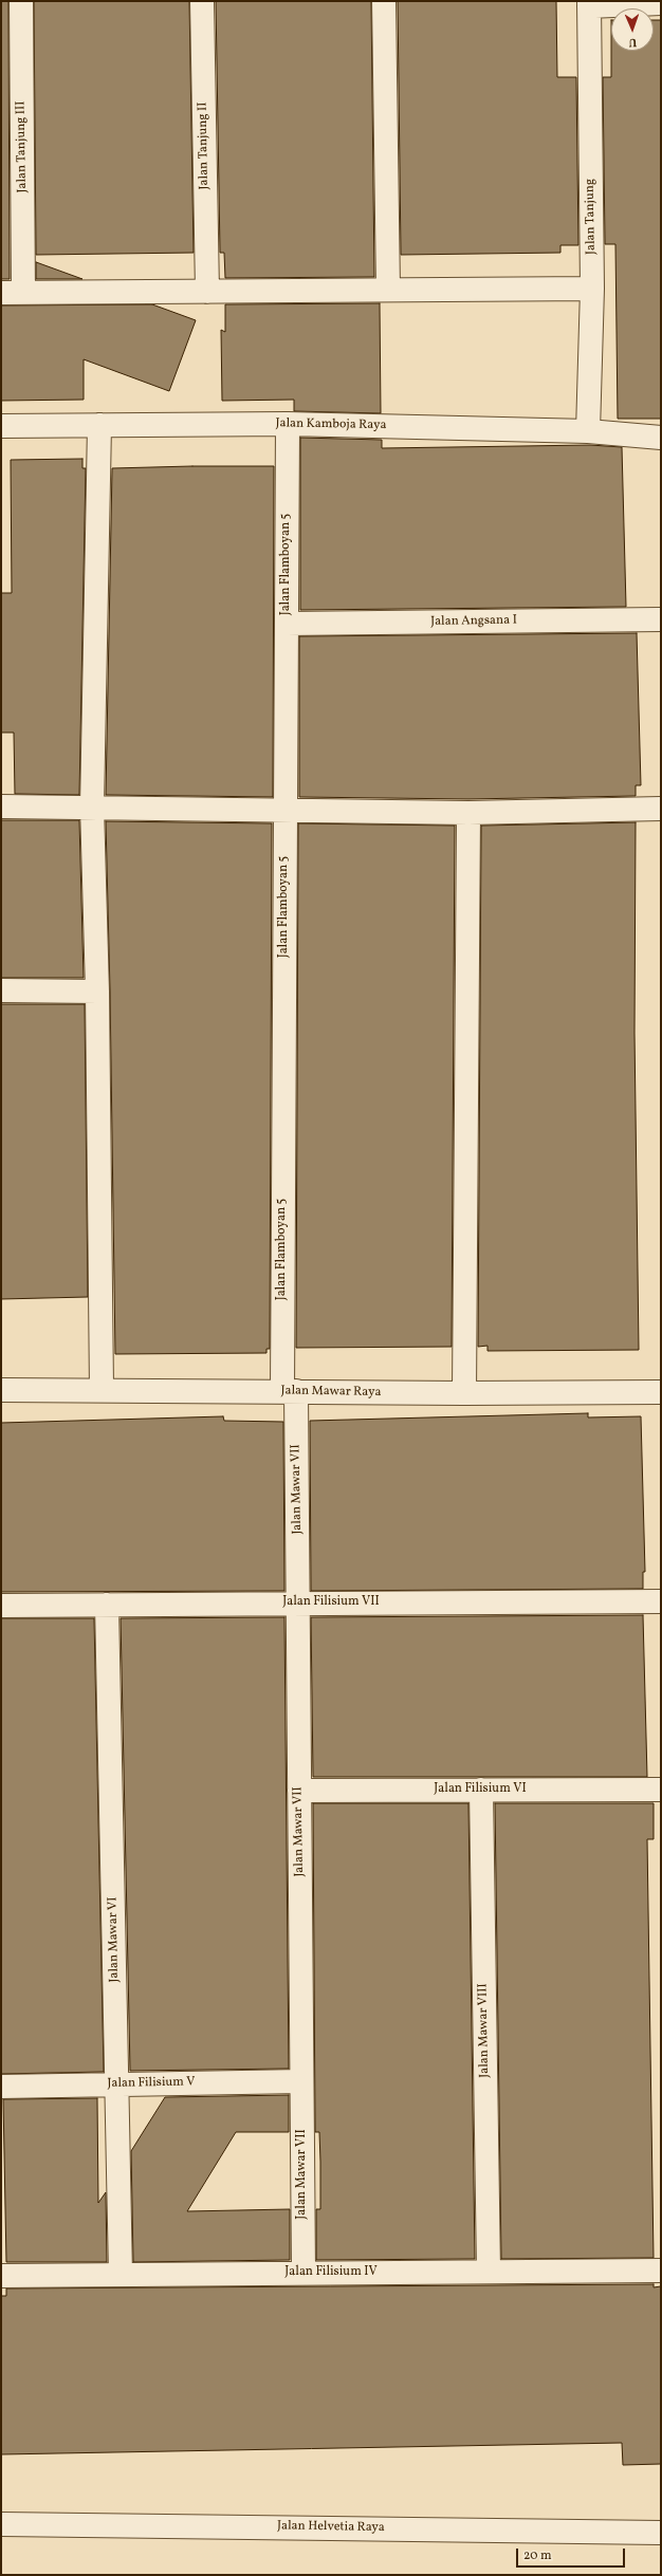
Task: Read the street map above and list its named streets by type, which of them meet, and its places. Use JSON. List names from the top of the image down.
{
  "streets": {
    "street": [
      "Jalan Tanjung II",
      "Jalan Tanjung III",
      "Jalan Tanjung",
      "Jalan Kamboja Raya",
      "Jalan Flamboyan 5",
      "Jalan Angsana I",
      "Jalan Mawar Raya",
      "Jalan Mawar VII",
      "Jalan Filisium VII",
      "Jalan Filisium VI",
      "Jalan Mawar VI",
      "Jalan Mawar VIII",
      "Jalan Filisium V",
      "Jalan Filisium IV",
      "Jalan Helvetia Raya"
    ]
  },
  "crossings": [
    ["Jalan Tanjung", "Jalan Kamboja Raya"],
    ["Jalan Kamboja Raya", "Jalan Flamboyan 5"],
    ["Jalan Flamboyan 5", "Jalan Angsana I"],
    ["Jalan Flamboyan 5", "Jalan Mawar Raya"],
    ["Jalan Flamboyan 5", "Jalan Mawar VII"],
    ["Jalan Mawar Raya", "Jalan Mawar VII"],
    ["Jalan Mawar VII", "Jalan Filisium VII"],
    ["Jalan Mawar VII", "Jalan Filisium VI"],
    ["Jalan Mawar VII", "Jalan Filisium V"],
    ["Jalan Mawar VII", "Jalan Filisium IV"],
    ["Jalan Filisium VII", "Jalan Mawar VI"],
    ["Jalan Filisium VI", "Jalan Mawar VIII"],
    ["Jalan Mawar VI", "Jalan Filisium V"],
    ["Jalan Mawar VI", "Jalan Filisium IV"],
    ["Jalan Mawar VIII", "Jalan Filisium IV"]
  ],
  "scale_bar": "20 m",
  "north": "bottom"
}
